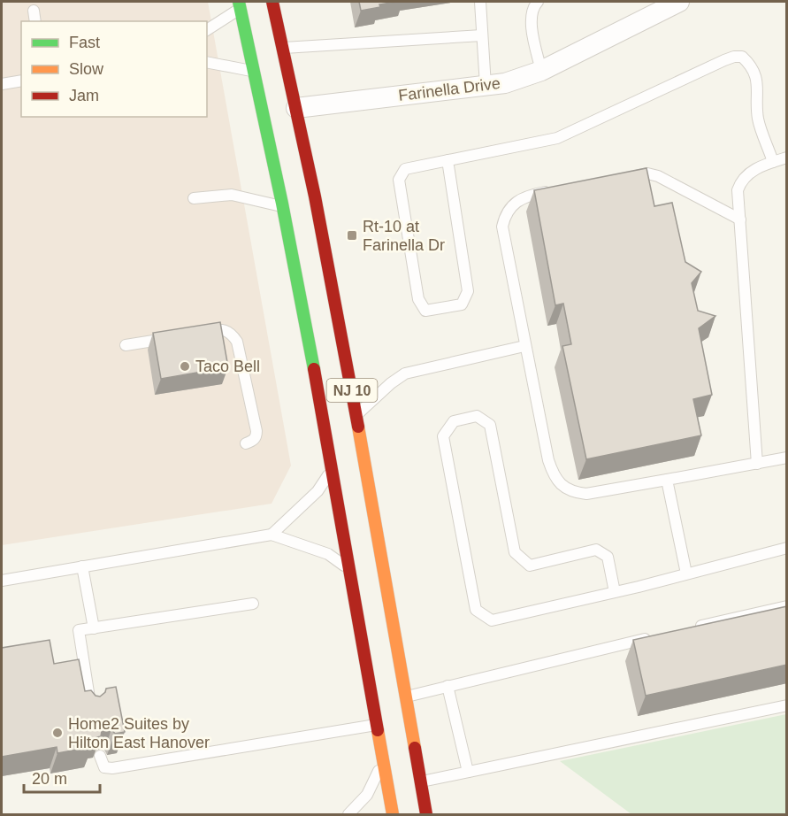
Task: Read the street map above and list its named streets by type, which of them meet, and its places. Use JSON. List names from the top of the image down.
{
  "streets": {
    "main road": ["NJ 10"],
    "street": ["Farinella Drive"]
  },
  "crossings": [
    ["Farinella Drive", "NJ 10"]
  ],
  "places": {
    "transit": ["Rt-10 at Farinella Dr"],
    "other": ["Taco Bell", "Home2 Suites by Hilton East Hanover"]
  },
  "legend": ["Fast", "Slow", "Jam"],
  "scale_bar": "20 m"
}
